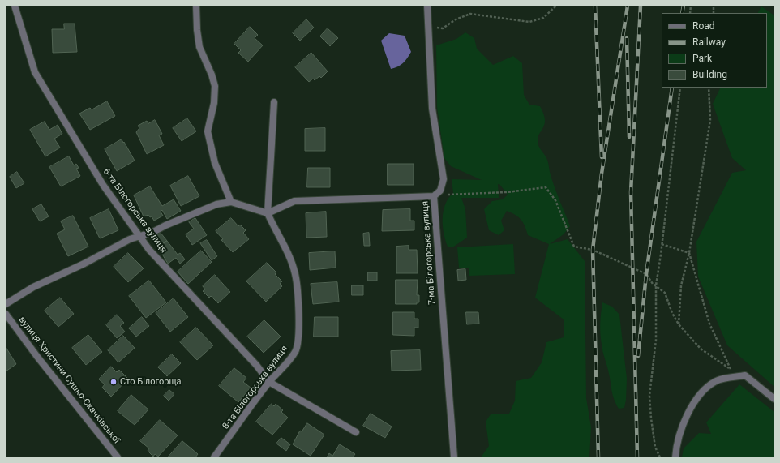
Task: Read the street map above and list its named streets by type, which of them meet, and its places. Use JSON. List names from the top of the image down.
{
  "streets": {
    "street": [
      "6-та Білогорська вулиця",
      "7-ма Білогорська вулиця",
      "вулиця Христини Сушко-Скачківської",
      "8-та Білогорська вулиця"
    ]
  },
  "crossings": [
    ["6-та Білогорська вулиця", "8-та Білогорська вулиця"],
    ["7-ма Білогорська вулиця", "8-та Білогорська вулиця"]
  ],
  "places": ["Сто Білогорща"],
  "legend": [
    "Road",
    "Railway",
    "Park",
    "Building"
  ]
}
